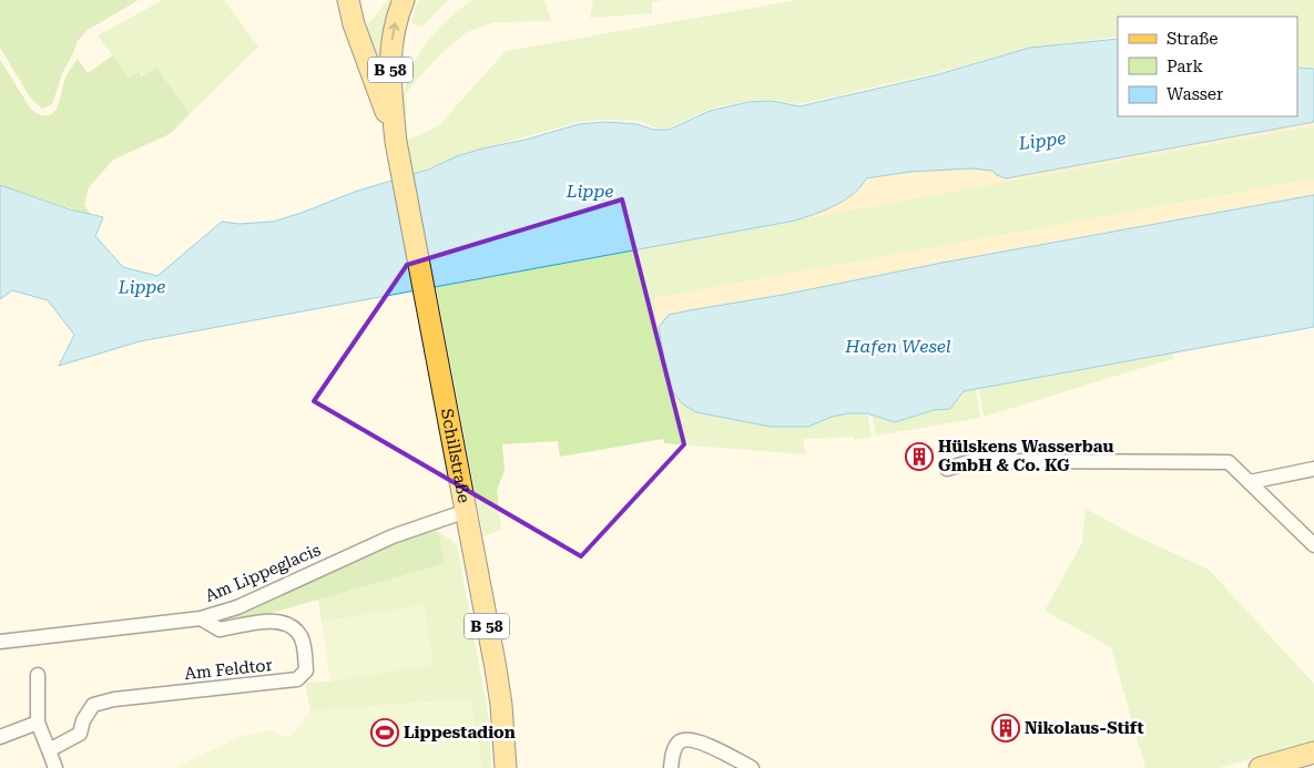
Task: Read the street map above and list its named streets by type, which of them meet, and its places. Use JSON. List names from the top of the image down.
{
  "streets": {
    "main road": ["B 58", "Schillstraße"],
    "street": ["Am Lippeglacis", "Am Feldtor"]
  },
  "crossings": [
    ["B 58", "Schillstraße"],
    ["Schillstraße", "Am Lippeglacis"],
    ["Am Lippeglacis", "Am Feldtor"]
  ],
  "water": ["Lippe", "Hafen Wesel"],
  "places": {
    "building": ["Hülskens Wasserbau GmbH & Co. KG", "Nikolaus-Stift"],
    "sports": ["Lippestadion"]
  },
  "legend": ["Straße", "Park", "Wasser"]
}
